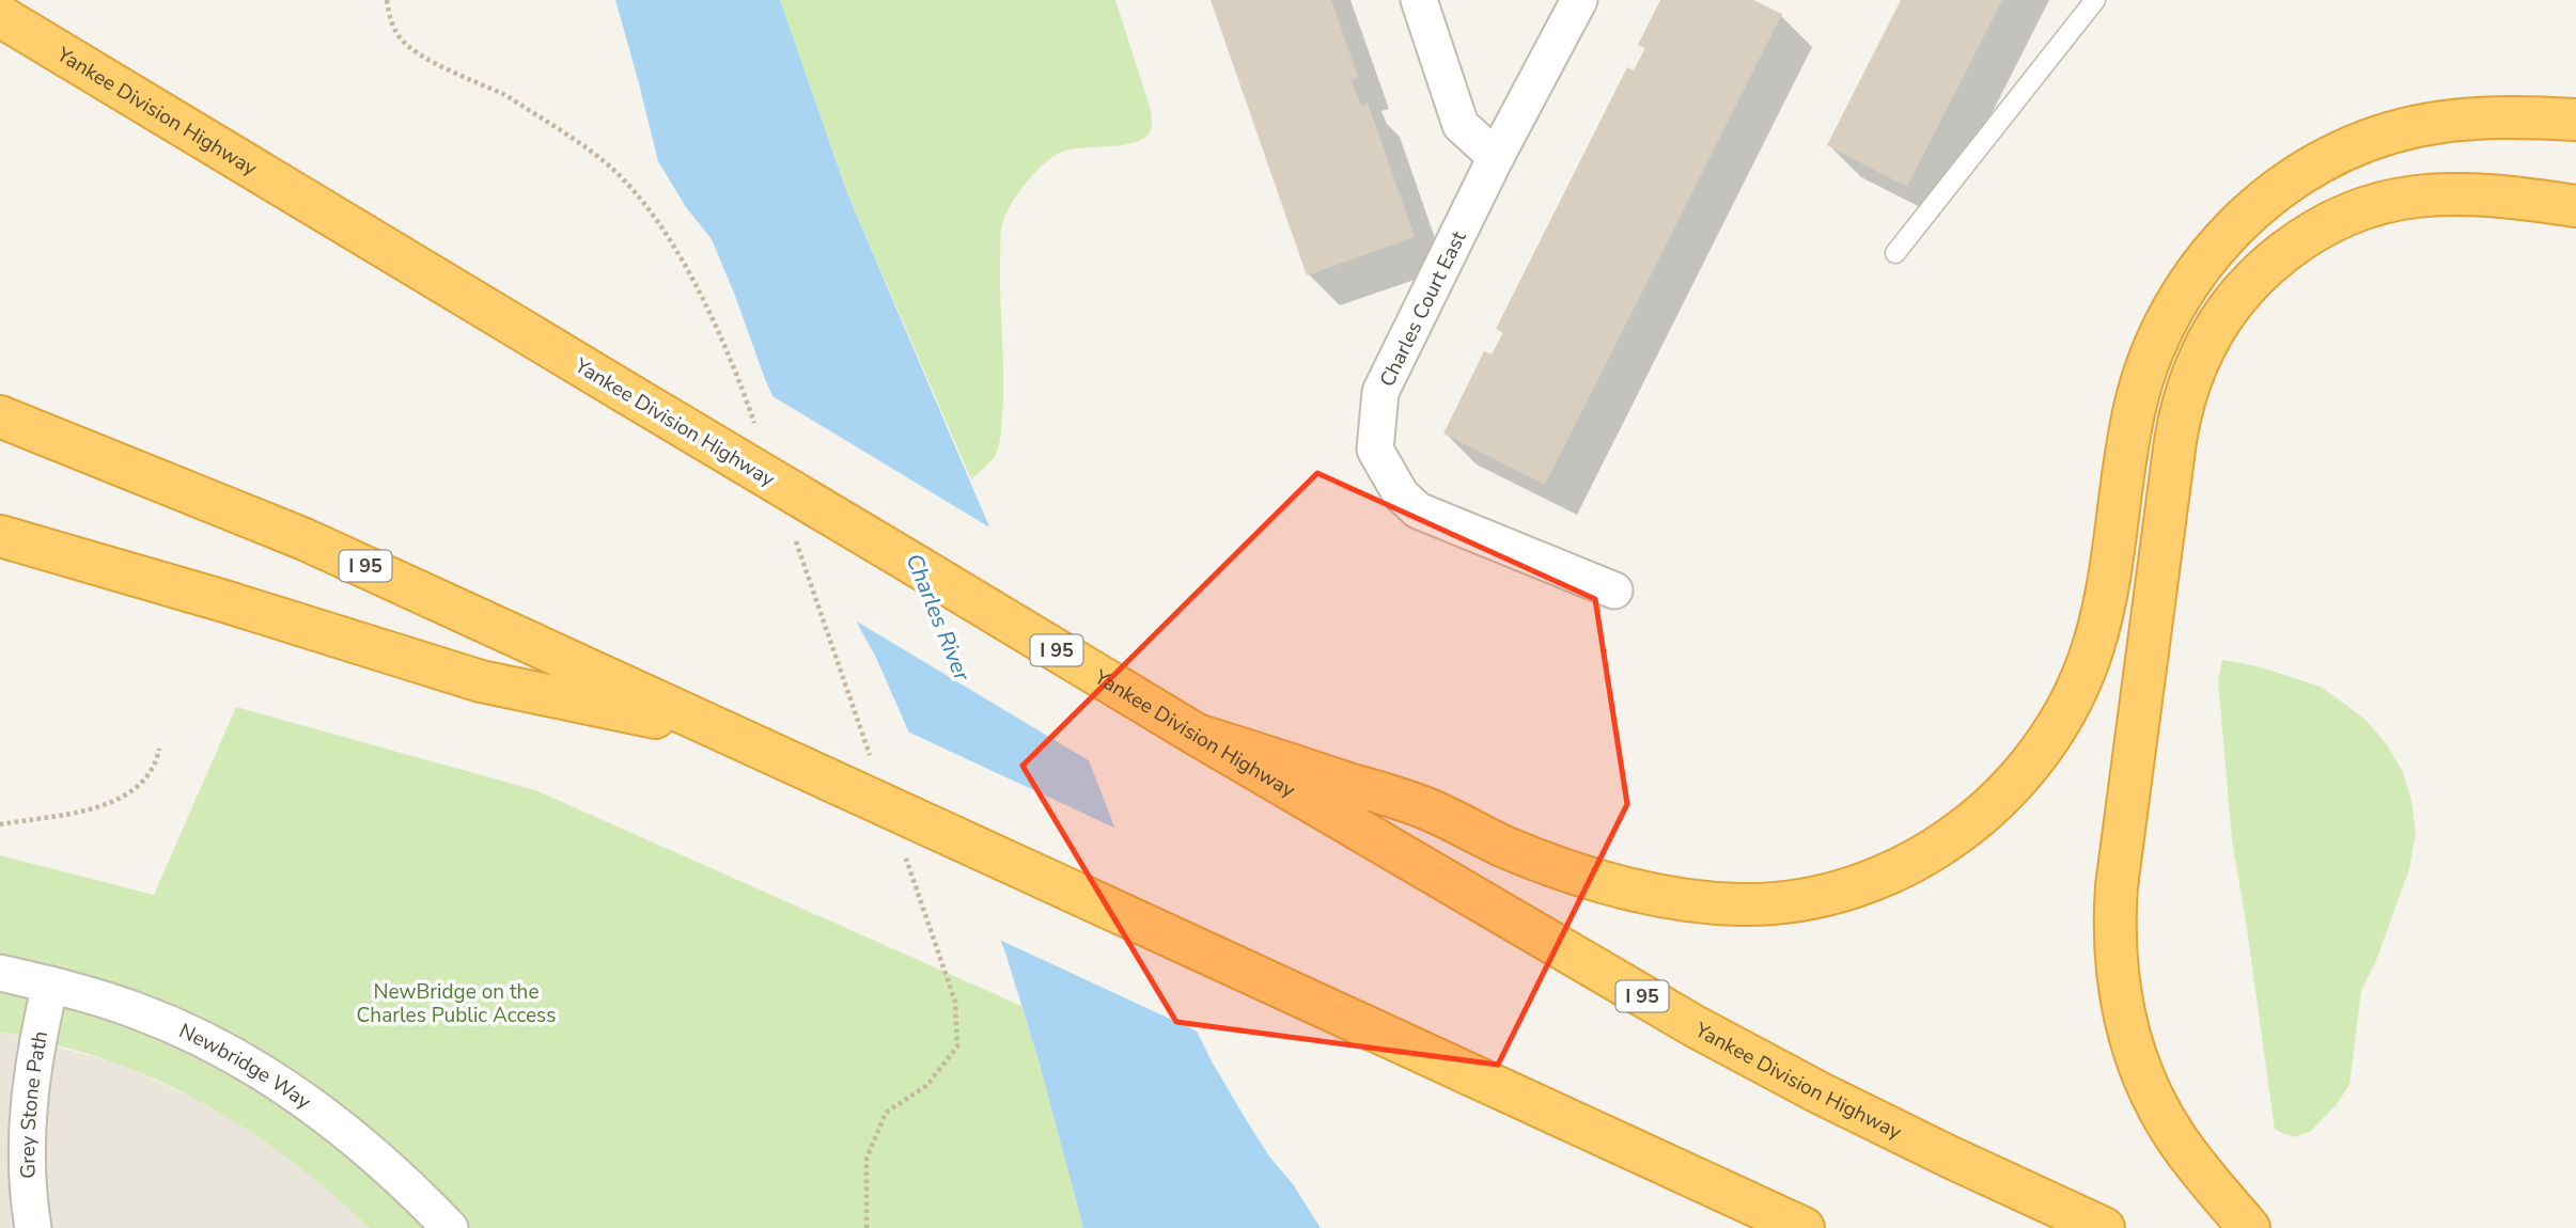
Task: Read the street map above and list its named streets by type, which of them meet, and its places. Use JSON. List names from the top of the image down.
{
  "streets": {
    "highway": ["Yankee Division Highway", "I 95"],
    "street": ["Charles Court East", "Newbridge Way", "Grey Stone Path"]
  },
  "crossings": [
    ["Newbridge Way", "Grey Stone Path"]
  ],
  "water": ["Charles River"],
  "parks": ["NewBridge on the Charles Public Access"]
}
